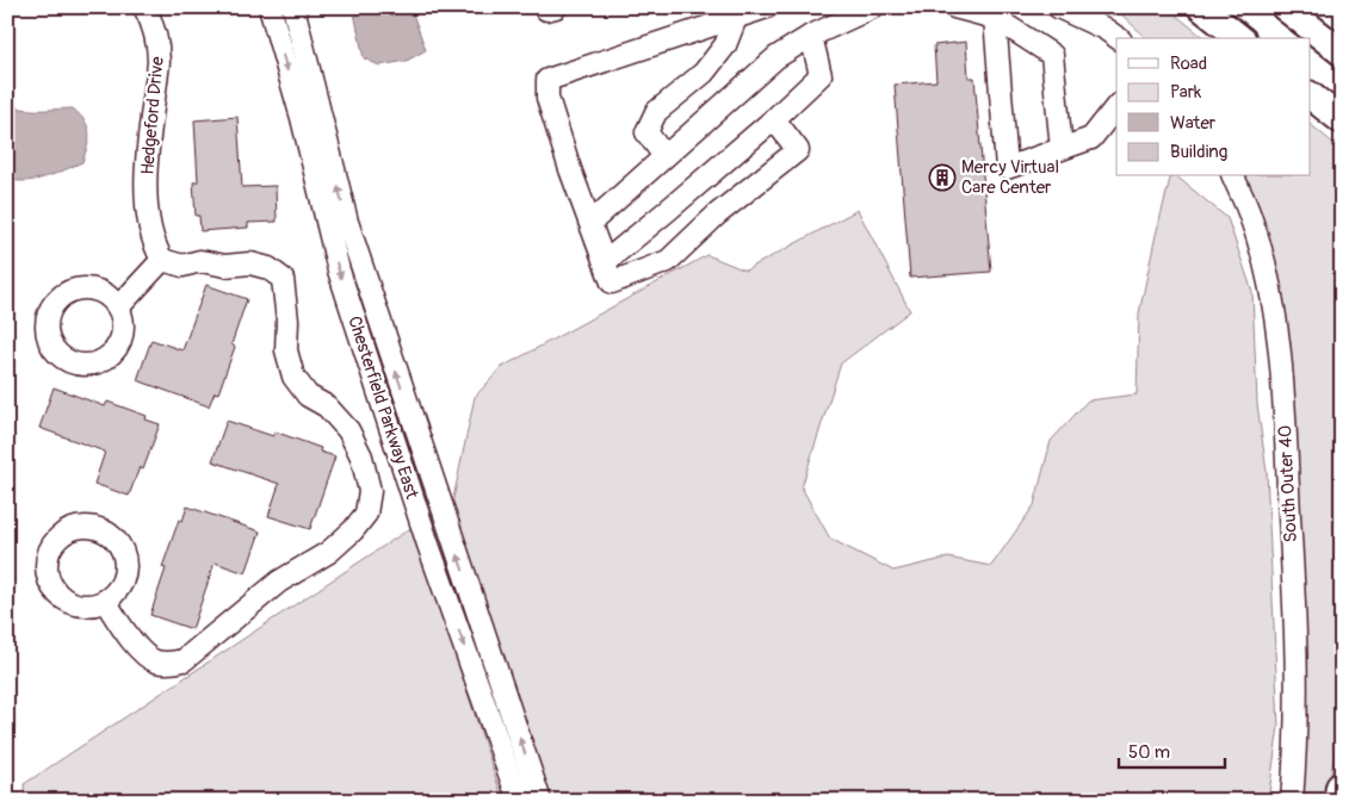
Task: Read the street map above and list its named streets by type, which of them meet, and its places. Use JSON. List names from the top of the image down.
{
  "streets": {
    "street": ["Hedgeford Drive", "Chesterfield Parkway East", "South Outer 40"]
  },
  "places": {
    "building": ["Mercy Virtual Care Center"]
  },
  "legend": [
    "Road",
    "Park",
    "Water",
    "Building"
  ],
  "scale_bar": "50 m"
}
